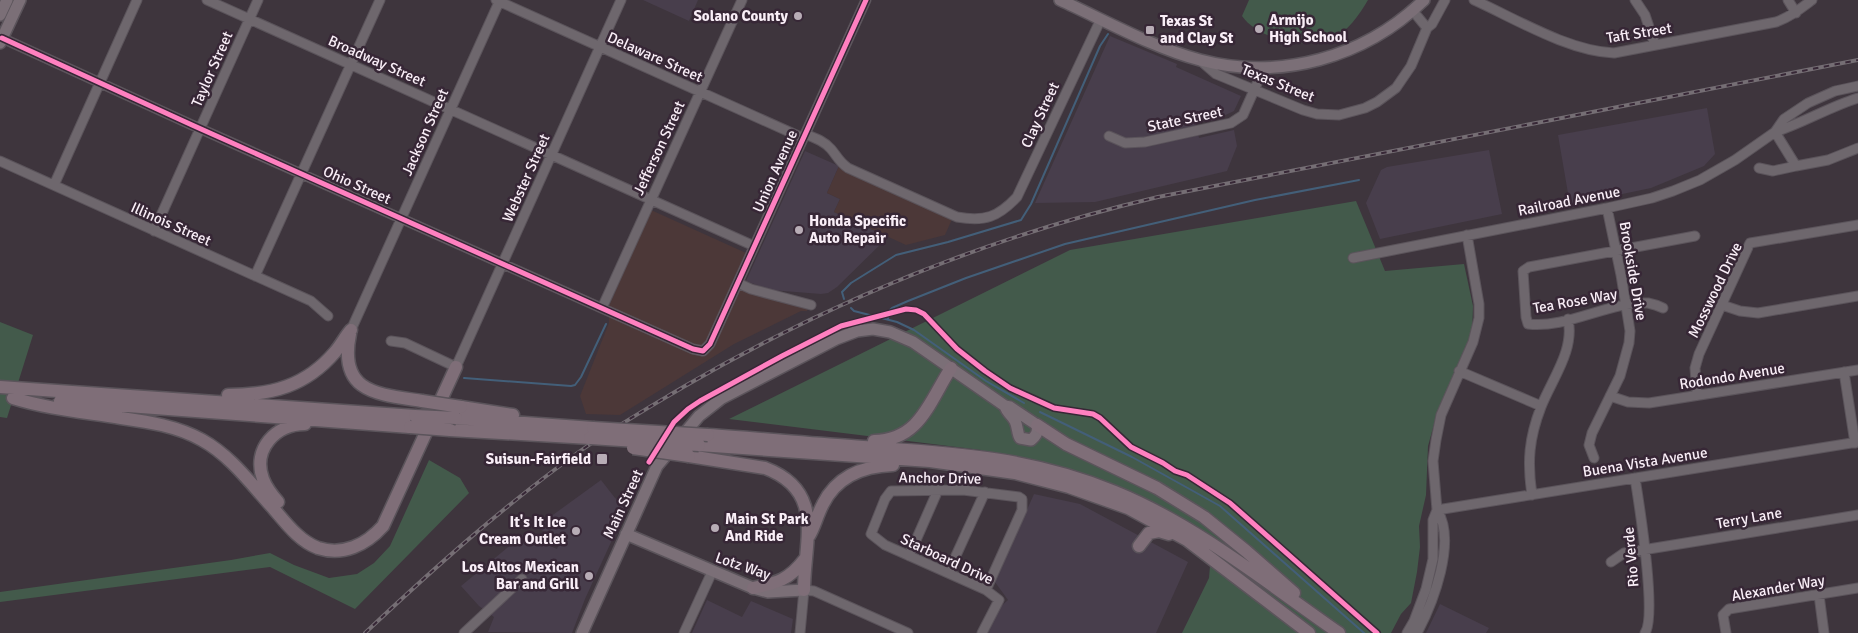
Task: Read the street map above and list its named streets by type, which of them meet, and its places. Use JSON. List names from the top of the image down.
{
  "streets": {
    "main road": ["Texas Street", "Main Street", "Lotz Way"],
    "street": [
      "Taft Street",
      "Delaware Street",
      "Broadway Street",
      "Taylor Street",
      "Clay Street",
      "State Street",
      "Jackson Street",
      "Jefferson Street",
      "Union Avenue",
      "Webster Street",
      "Ohio Street",
      "Railroad Avenue",
      "Illinois Street",
      "Brookside Drive",
      "Mosswood Drive",
      "Tea Rose Way",
      "Rodondo Avenue",
      "Buena Vista Avenue",
      "Anchor Drive",
      "Terry Lane",
      "Rio Verde",
      "Starboard Drive",
      "Alexander Way"
    ]
  },
  "crossings": [
    ["Delaware Street", "Clay Street"],
    ["Delaware Street", "Jackson Street"],
    ["Delaware Street", "Jefferson Street"],
    ["Delaware Street", "Union Avenue"],
    ["Delaware Street", "Webster Street"],
    ["Broadway Street", "Taylor Street"],
    ["Broadway Street", "Jackson Street"],
    ["Broadway Street", "Jefferson Street"],
    ["Broadway Street", "Union Avenue"],
    ["Broadway Street", "Webster Street"],
    ["Taylor Street", "Ohio Street"],
    ["Taylor Street", "Illinois Street"],
    ["Texas Street", "Clay Street"],
    ["Texas Street", "State Street"],
    ["Jackson Street", "Ohio Street"],
    ["Jefferson Street", "Ohio Street"],
    ["Union Avenue", "Ohio Street"],
    ["Webster Street", "Ohio Street"],
    ["Railroad Avenue", "Brookside Drive"],
    ["Brookside Drive", "Tea Rose Way"],
    ["Brookside Drive", "Rodondo Avenue"],
    ["Mosswood Drive", "Rodondo Avenue"],
    ["Buena Vista Avenue", "Rio Verde"],
    ["Anchor Drive", "Starboard Drive"],
    ["Main Street", "Lotz Way"],
    ["Terry Lane", "Rio Verde"]
  ],
  "places": {
    "other": [
      "Solano County",
      "Armijo High School",
      "Honda Specific Auto Repair",
      "Main St Park And Ride",
      "It's It Ice Cream Outlet",
      "Los Altos Mexican Bar and Grill"
    ],
    "transit": ["Texas St and Clay St", "Suisun-Fairfield"]
  }
}
